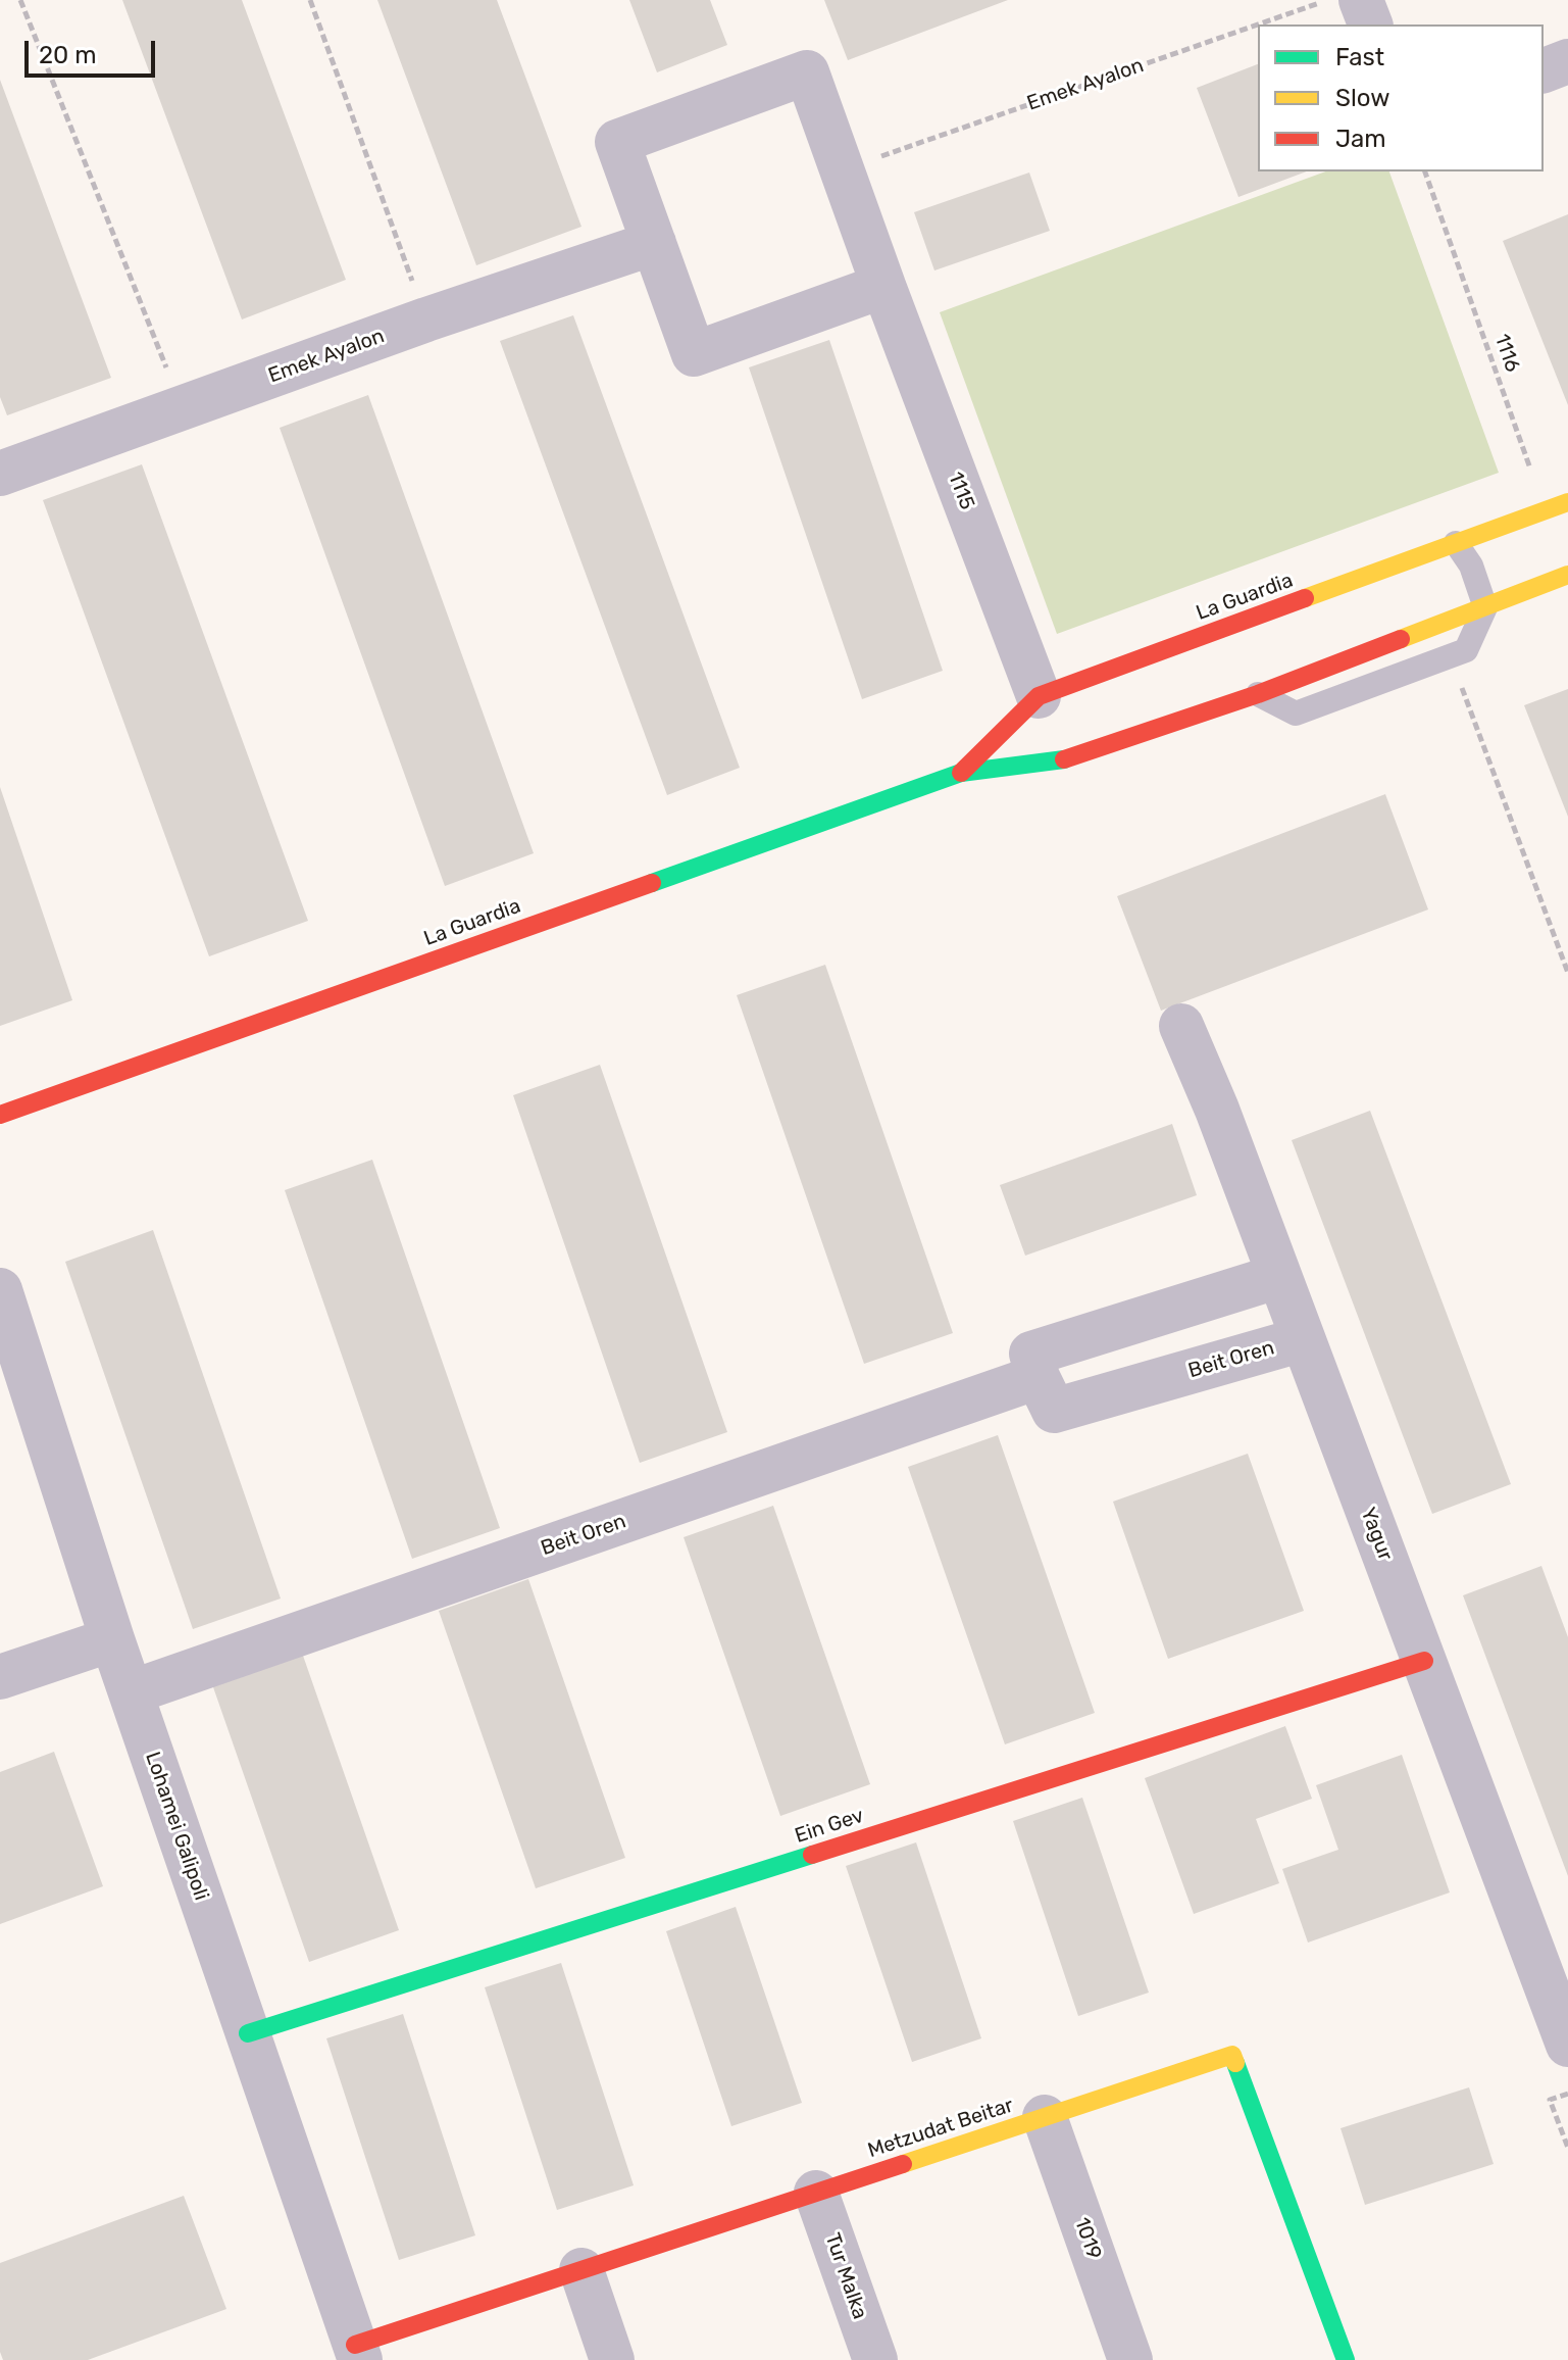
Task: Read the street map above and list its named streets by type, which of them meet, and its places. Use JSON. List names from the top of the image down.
{
  "streets": {
    "street": [
      "Emek Ayalon",
      "1115",
      "La Guardia",
      "Beit Oren",
      "Yagur",
      "Lohamei Galipoli",
      "Ein Gev",
      "Metzudat Beitar",
      "1019",
      "Tur Malka"
    ],
    "path": ["1116"]
  },
  "crossings": [
    ["Emek Ayalon", "1115"],
    ["1116", "La Guardia"],
    ["1115", "La Guardia"],
    ["Beit Oren", "Yagur"],
    ["Beit Oren", "Lohamei Galipoli"],
    ["Yagur", "Ein Gev"],
    ["Lohamei Galipoli", "Ein Gev"],
    ["Lohamei Galipoli", "Metzudat Beitar"],
    ["Metzudat Beitar", "1019"],
    ["Metzudat Beitar", "Tur Malka"]
  ],
  "legend": ["Fast", "Slow", "Jam"],
  "scale_bar": "20 m"
}
